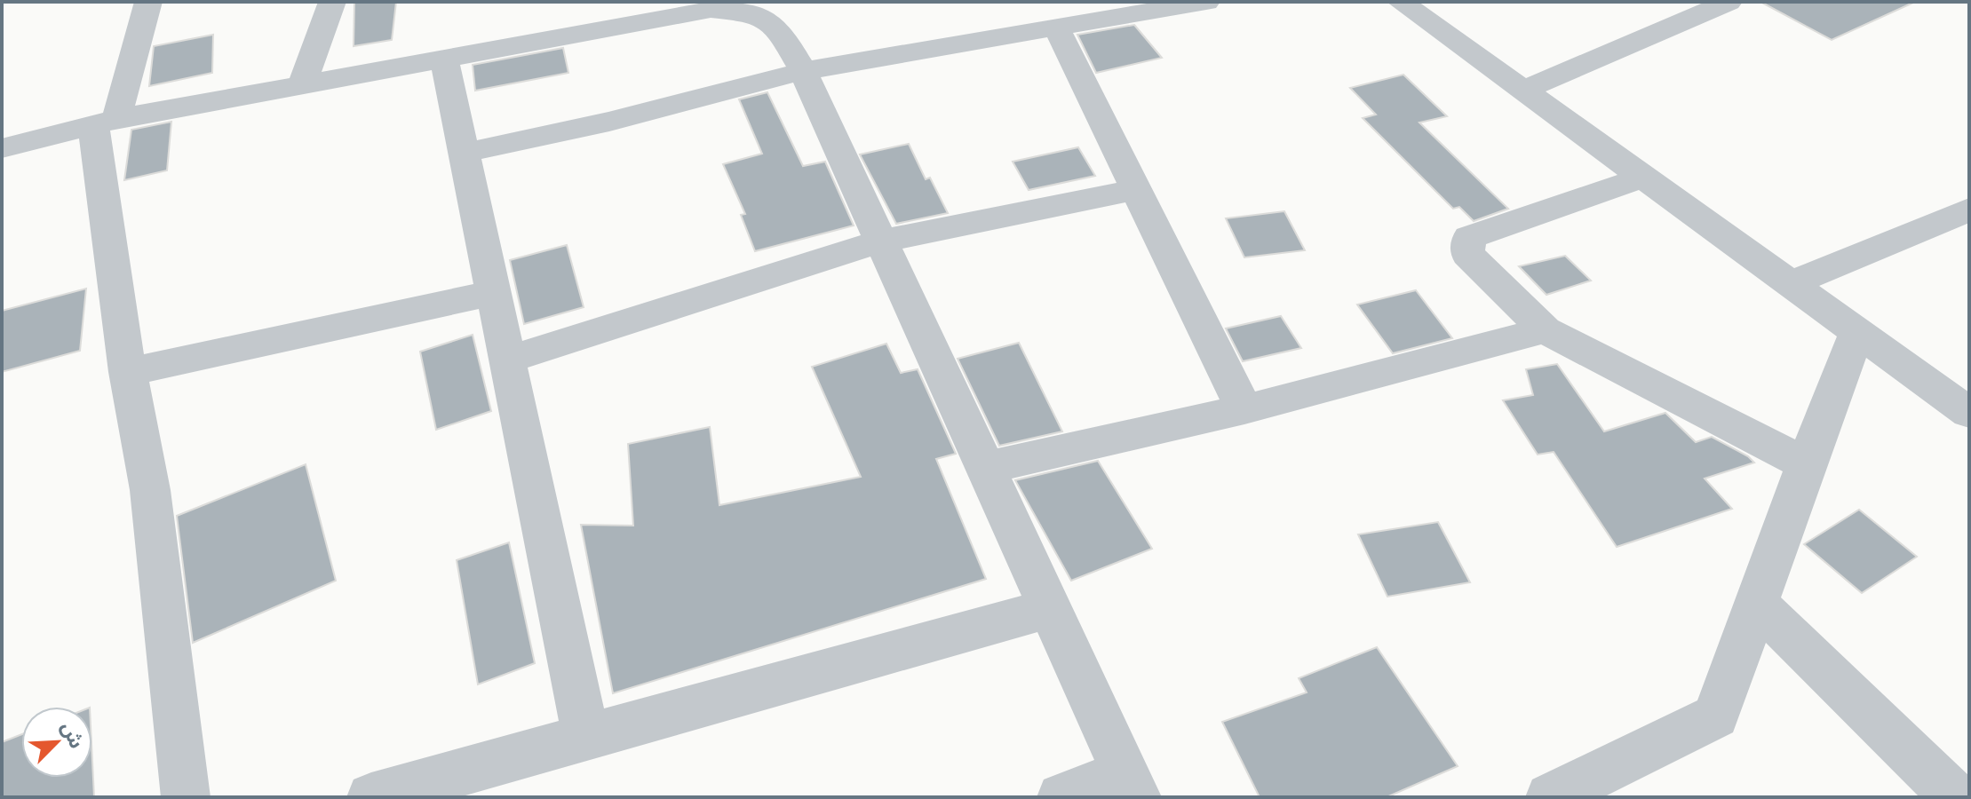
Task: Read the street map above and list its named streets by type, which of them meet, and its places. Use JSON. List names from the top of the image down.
{
  "north": "top right"
}
